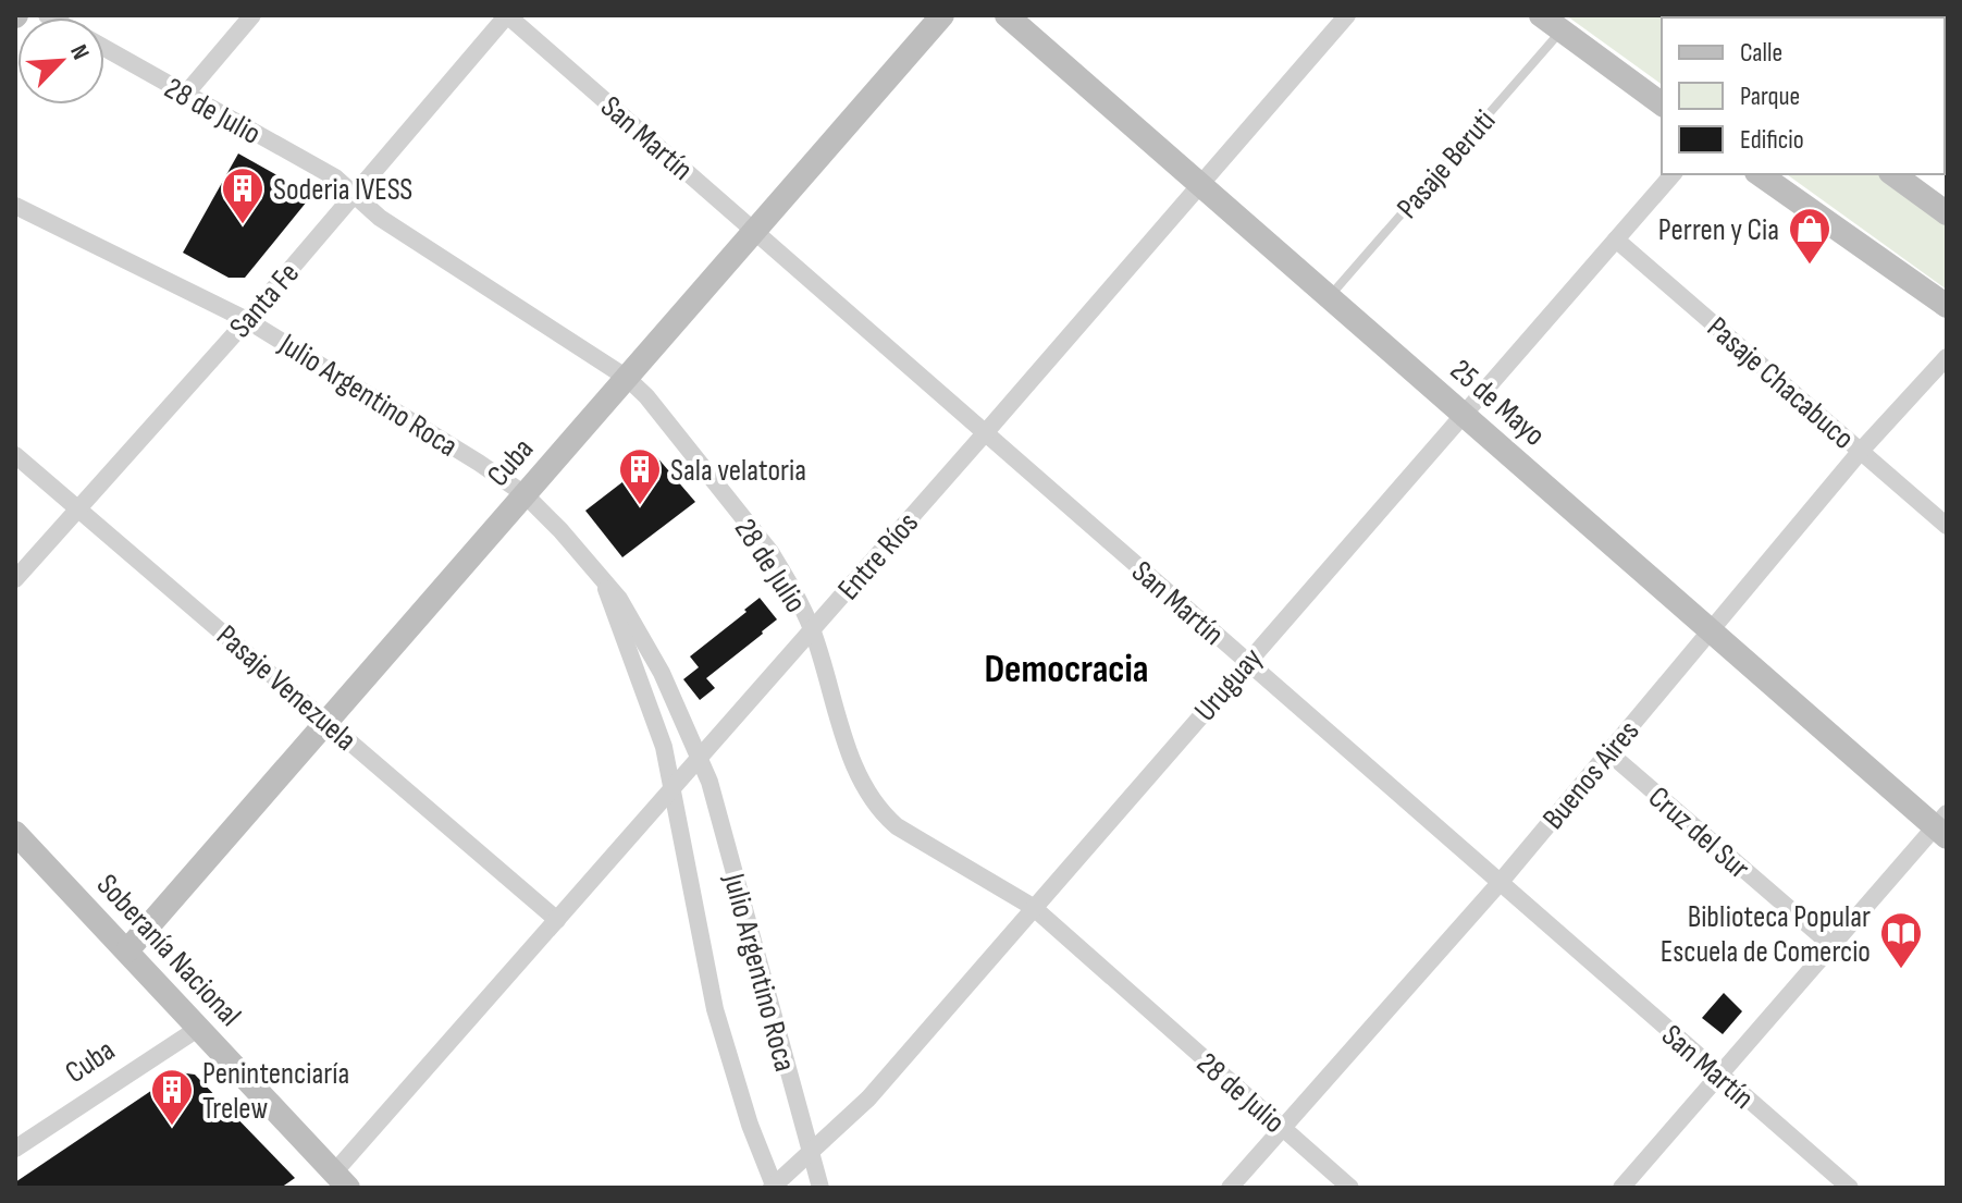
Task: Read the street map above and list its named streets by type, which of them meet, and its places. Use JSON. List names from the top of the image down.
{
  "streets": {
    "street": [
      "28 de Julio",
      "San Martín",
      "Santa Fe",
      "Pasaje Chacabuco",
      "Julio Argentino Roca",
      "25 de Mayo",
      "Cuba",
      "Entre Ríos",
      "Uruguay",
      "Pasaje Venezuela",
      "Buenos Aires",
      "Cruz del Sur",
      "Soberanía Nacional"
    ],
    "lane": ["Pasaje Beruti"]
  },
  "crossings": [
    ["28 de Julio", "Santa Fe"],
    ["28 de Julio", "Cuba"],
    ["28 de Julio", "Entre Ríos"],
    ["28 de Julio", "Uruguay"],
    ["28 de Julio", "Buenos Aires"],
    ["San Martín", "Santa Fe"],
    ["San Martín", "Cuba"],
    ["San Martín", "Entre Ríos"],
    ["San Martín", "Uruguay"],
    ["San Martín", "Buenos Aires"],
    ["Pasaje Beruti", "25 de Mayo"],
    ["Santa Fe", "Julio Argentino Roca"],
    ["Santa Fe", "Pasaje Venezuela"],
    ["Pasaje Chacabuco", "Uruguay"],
    ["Pasaje Chacabuco", "Buenos Aires"],
    ["Julio Argentino Roca", "Cuba"],
    ["Julio Argentino Roca", "Entre Ríos"],
    ["Julio Argentino Roca", "Uruguay"],
    ["25 de Mayo", "Entre Ríos"],
    ["25 de Mayo", "Uruguay"],
    ["25 de Mayo", "Buenos Aires"],
    ["Cuba", "Pasaje Venezuela"],
    ["Cuba", "Soberanía Nacional"],
    ["Entre Ríos", "Pasaje Venezuela"],
    ["Entre Ríos", "Soberanía Nacional"],
    ["Buenos Aires", "Cruz del Sur"]
  ],
  "districts": ["Democracia"],
  "places": {
    "building": ["Soderia IVESS", "Sala velatoria", "Penintenciaría Trelew"],
    "shop": ["Perren y Cia"],
    "library": ["Biblioteca Popular Escuela de Comercio"]
  },
  "legend": ["Calle", "Parque", "Edificio"],
  "north": "top right"
}
